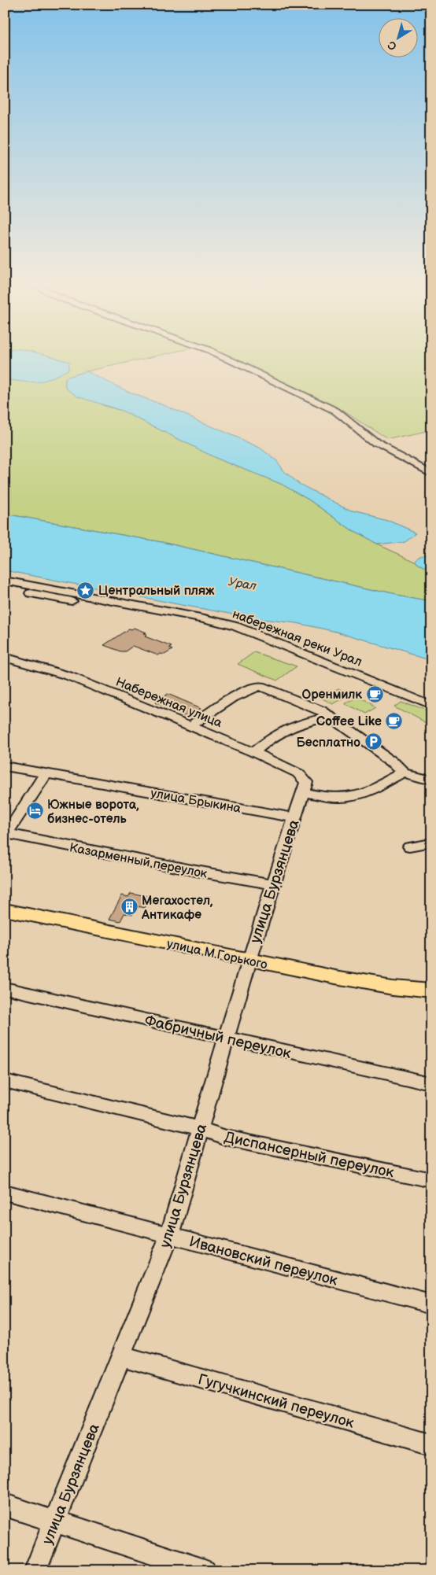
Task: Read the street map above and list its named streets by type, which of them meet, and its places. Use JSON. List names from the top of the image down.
{
  "streets": {
    "main road": ["улица М.Горького"],
    "street": [
      "набережная реки Урал",
      "Набережная улица",
      "улица Брыкина",
      "Казарменный переулок",
      "улица Бурзянцева",
      "Фабричный переулок",
      "Диспансерный переулок",
      "Ивановский переулок",
      "Гугучкинский переулок"
    ]
  },
  "crossings": [
    ["Набережная улица", "улица Бурзянцева"],
    ["улица Брыкина", "улица Бурзянцева"],
    ["Казарменный переулок", "улица Бурзянцева"],
    ["улица Бурзянцева", "улица М.Горького"],
    ["улица Бурзянцева", "Фабричный переулок"],
    ["улица Бурзянцева", "Диспансерный переулок"],
    ["улица Бурзянцева", "Ивановский переулок"],
    ["улица Бурзянцева", "Гугучкинский переулок"]
  ],
  "water": ["Урал"],
  "places": {
    "place": ["Центральный пляж"],
    "cafe": ["Оренмилк", "Coffee Like"],
    "parking": ["Бесплатно"],
    "hotel": ["Южные ворота, бизнес-отель"],
    "building": ["Мегахостел, Антикафе"]
  },
  "north": "bottom left"
}
